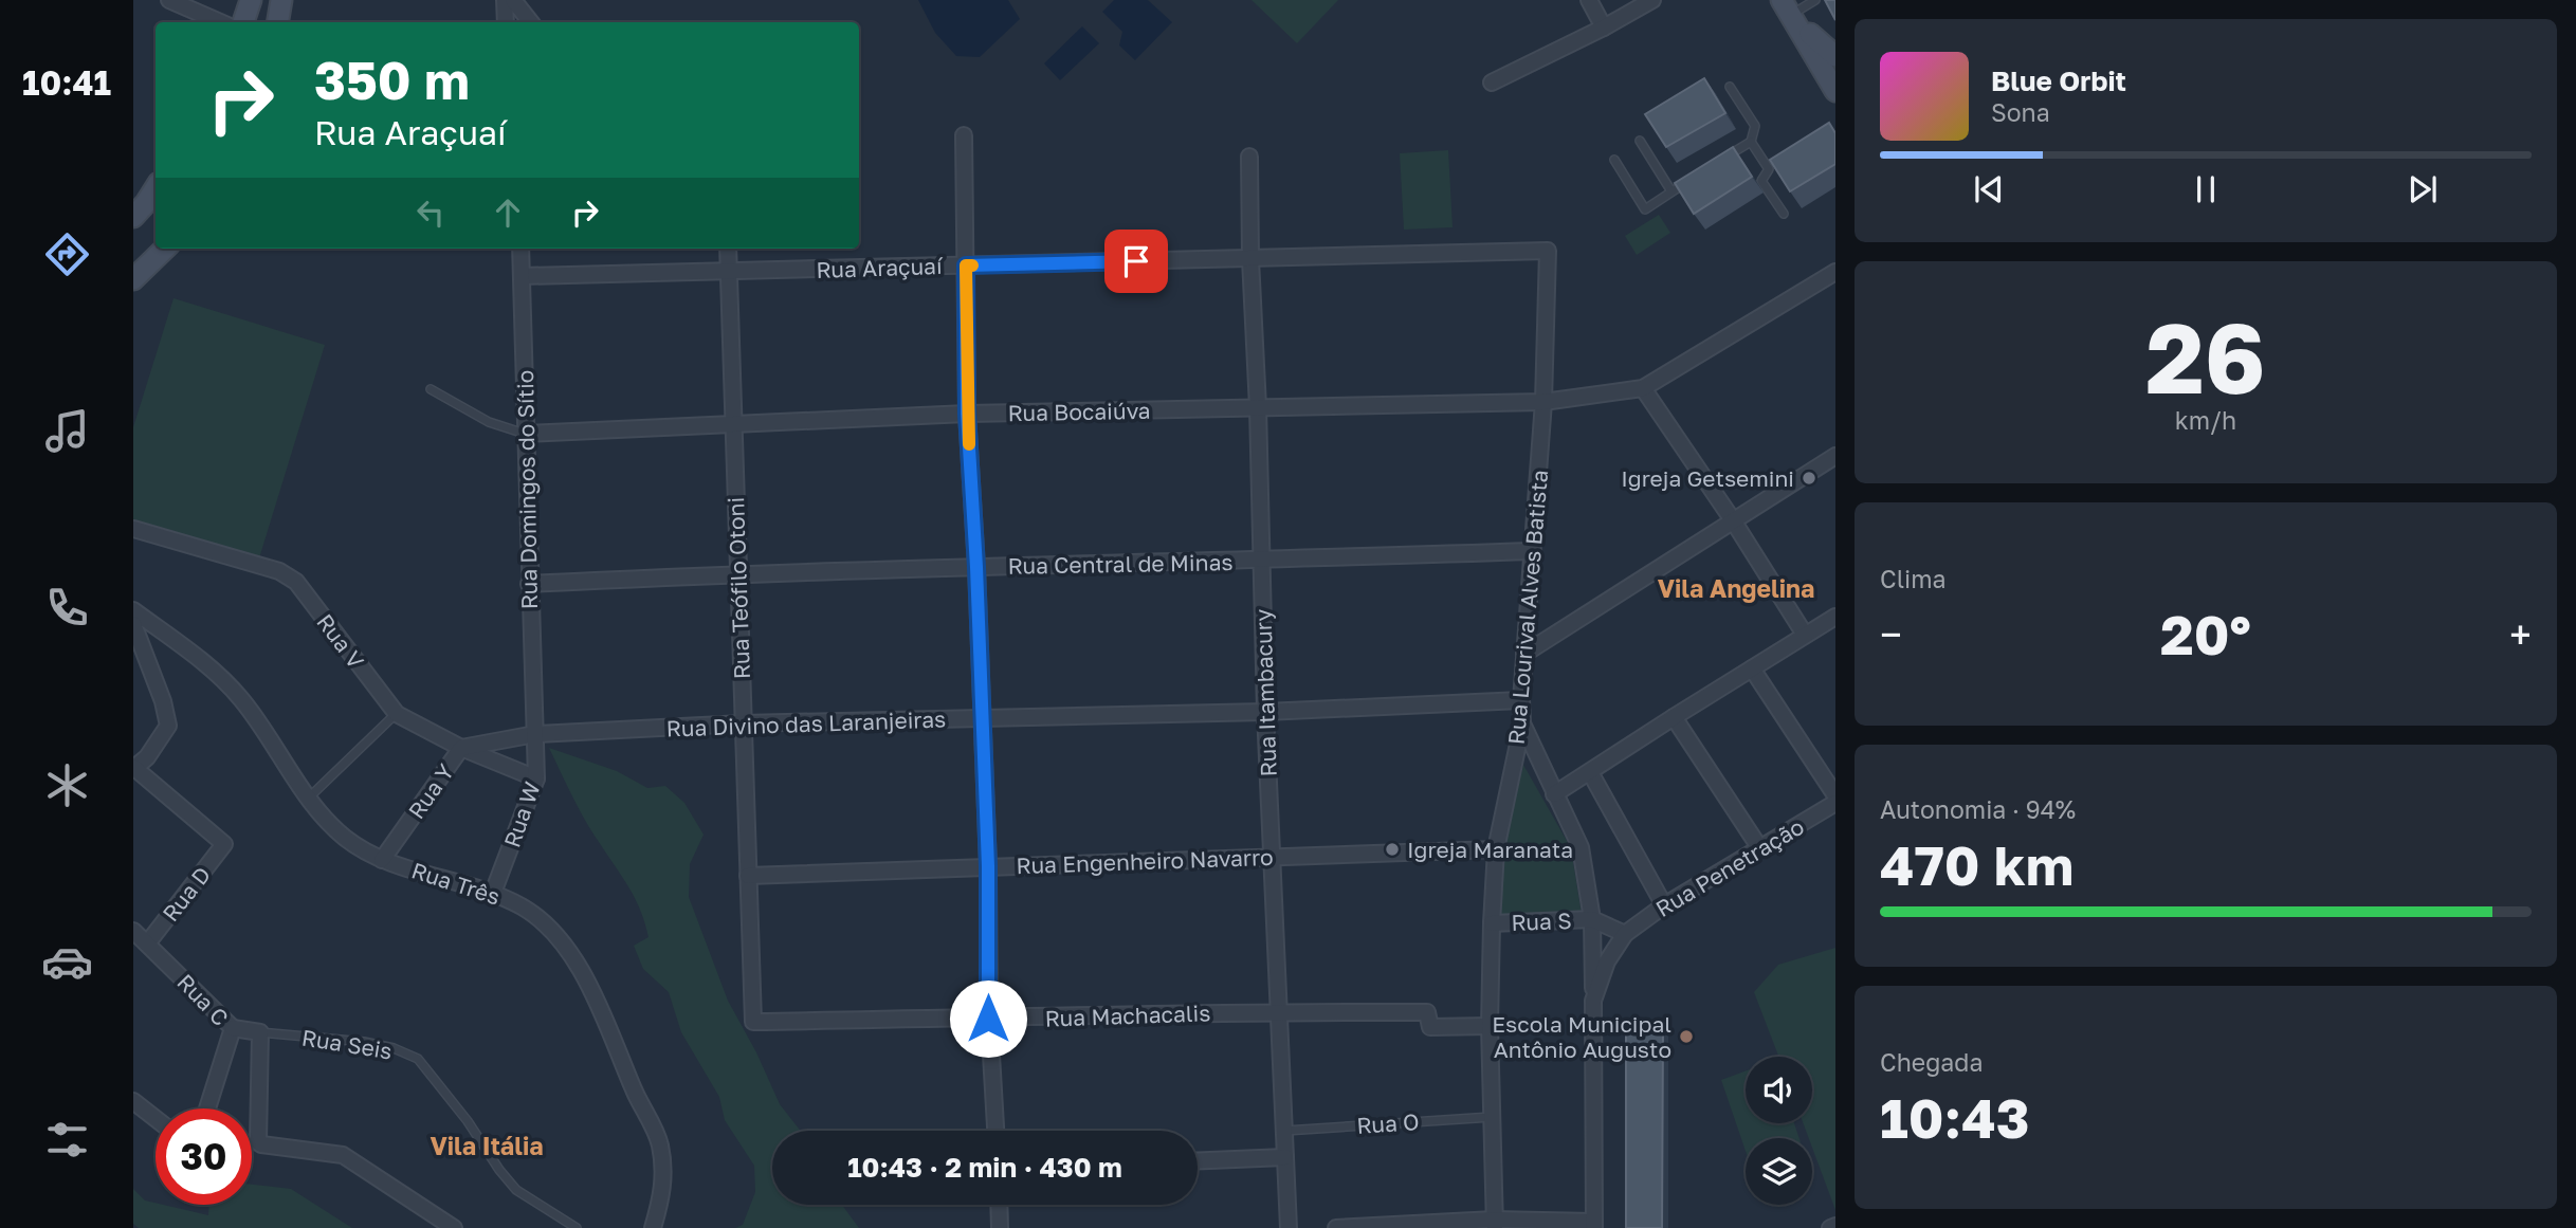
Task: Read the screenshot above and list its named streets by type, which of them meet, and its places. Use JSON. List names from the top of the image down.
{
  "streets": {
    "street": [
      "Rua Araçuaí",
      "Rua Bocaiúva",
      "Rua Domingos do Sítio",
      "Rua Central de Minas",
      "Rua Teófilo Otoni",
      "Rua Lourival Alves Batista",
      "Rua V",
      "Rua Itambacury",
      "Rua Divino das Laranjeiras",
      "Rua Y",
      "Rua W",
      "Rua Engenheiro Navarro",
      "Rua Penetração",
      "Rua Três",
      "Rua D",
      "Rua S",
      "Rua C",
      "Rua Machacalis"
    ],
    "lane": ["Rua Seis", "Rua O"]
  },
  "crossings": [
    ["Rua Araçuaí", "Rua Domingos do Sítio"],
    ["Rua Araçuaí", "Rua Teófilo Otoni"],
    ["Rua Araçuaí", "Rua Lourival Alves Batista"],
    ["Rua Araçuaí", "Rua Itambacury"],
    ["Rua Bocaiúva", "Rua Domingos do Sítio"],
    ["Rua Bocaiúva", "Rua Teófilo Otoni"],
    ["Rua Bocaiúva", "Rua Lourival Alves Batista"],
    ["Rua Bocaiúva", "Rua Itambacury"],
    ["Rua Domingos do Sítio", "Rua Central de Minas"],
    ["Rua Domingos do Sítio", "Rua Divino das Laranjeiras"],
    ["Rua Domingos do Sítio", "Rua Y"],
    ["Rua Domingos do Sítio", "Rua W"],
    ["Rua Central de Minas", "Rua Teófilo Otoni"],
    ["Rua Central de Minas", "Rua Lourival Alves Batista"],
    ["Rua Central de Minas", "Rua Itambacury"],
    ["Rua Teófilo Otoni", "Rua Divino das Laranjeiras"],
    ["Rua Teófilo Otoni", "Rua Engenheiro Navarro"],
    ["Rua Teófilo Otoni", "Rua Machacalis"],
    ["Rua Lourival Alves Batista", "Rua Divino das Laranjeiras"],
    ["Rua Lourival Alves Batista", "Rua Engenheiro Navarro"],
    ["Rua Lourival Alves Batista", "Rua S"],
    ["Rua Lourival Alves Batista", "Rua Machacalis"],
    ["Rua Lourival Alves Batista", "Rua O"],
    ["Rua V", "Rua Y"],
    ["Rua V", "Rua W"],
    ["Rua Itambacury", "Rua Divino das Laranjeiras"],
    ["Rua Itambacury", "Rua Engenheiro Navarro"],
    ["Rua Itambacury", "Rua Machacalis"],
    ["Rua Itambacury", "Rua O"],
    ["Rua Divino das Laranjeiras", "Rua Y"],
    ["Rua Divino das Laranjeiras", "Rua W"],
    ["Rua Y", "Rua W"],
    ["Rua Y", "Rua Três"],
    ["Rua W", "Rua Três"],
    ["Rua D", "Rua C"]
  ],
  "districts": ["Vila Angelina", "Vila Itália"],
  "places": ["Igreja Getsemini", "Igreja Maranata", "Escola Municipal Antônio Augusto"],
  "page": {
    "tabs": "10:41",
    "turn": ["350 m", "Rua Araçuaí"],
    "song": ["Blue Orbit", "Sona"],
    "tile": [
      ["26", "km/h"],
      "Clima",
      ["Autonomia · 94%", "470 km"],
      ["Chegada", "10:43"]
    ],
    "heat": ["−", "20°", "+"],
    "limit": "30",
    "trip": "10:43 · 2 min · 430 m"
  }
}
